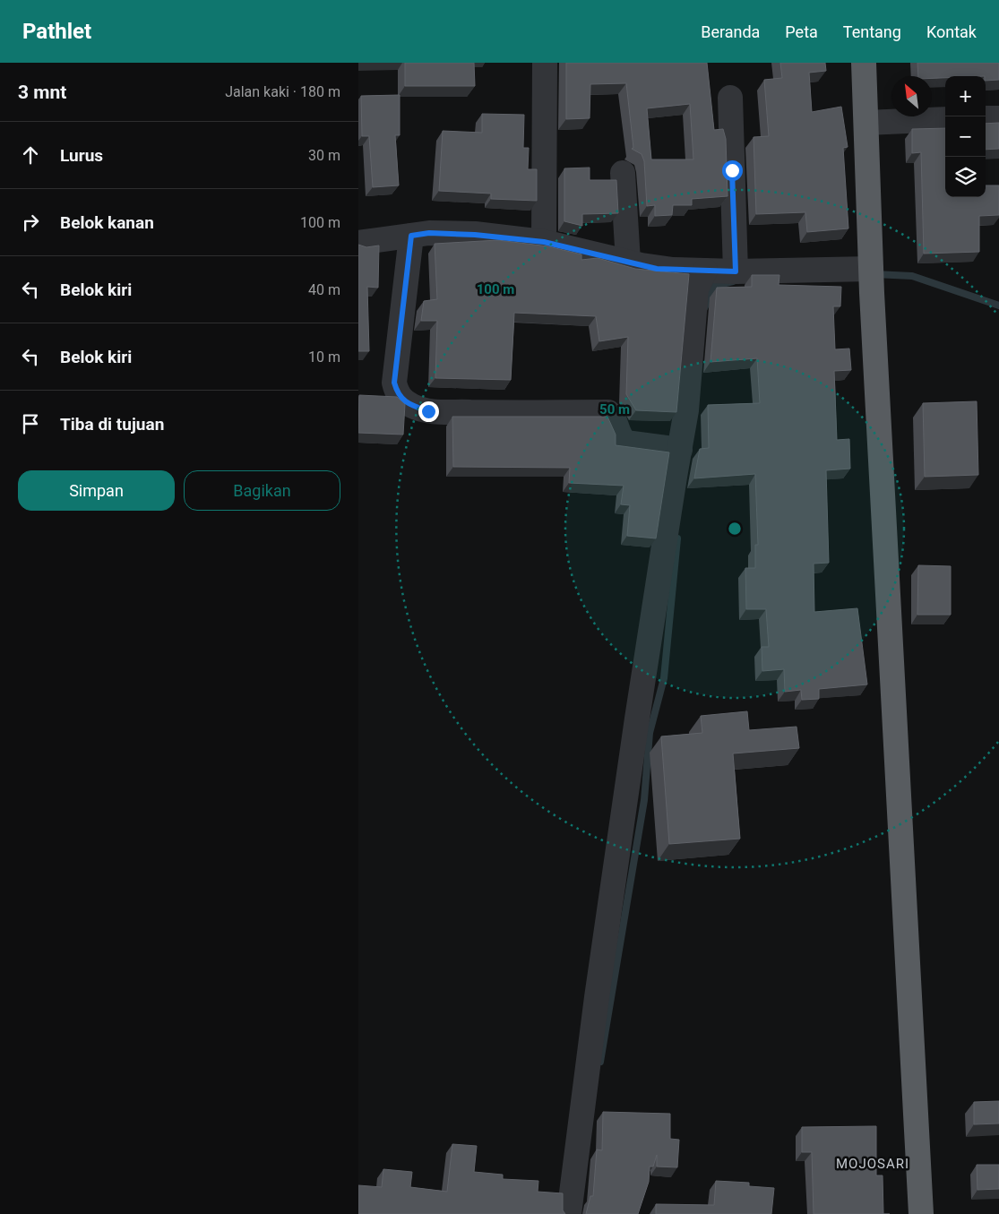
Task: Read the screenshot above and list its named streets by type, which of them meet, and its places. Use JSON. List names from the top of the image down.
{
  "districts": ["MOJOSARI"],
  "north": "top left",
  "page": {
    "header": "Pathlet",
    "nav": [
      "Beranda",
      "Peta",
      "Tentang",
      "Kontak"
    ],
    "heading": ["3 mnt", "Jalan kaki · 180 m"],
    "map_buttons": ["+", "−"],
    "list": [
      ["Lurus", "30 m"],
      ["Belok kanan", "100 m"],
      ["Belok kiri", "40 m"],
      ["Belok kiri", "10 m"],
      "Tiba di tujuan"
    ],
    "buttons": ["Simpan", "Bagikan"]
  },
  "rings": ["100 m", "50 m"]
}
